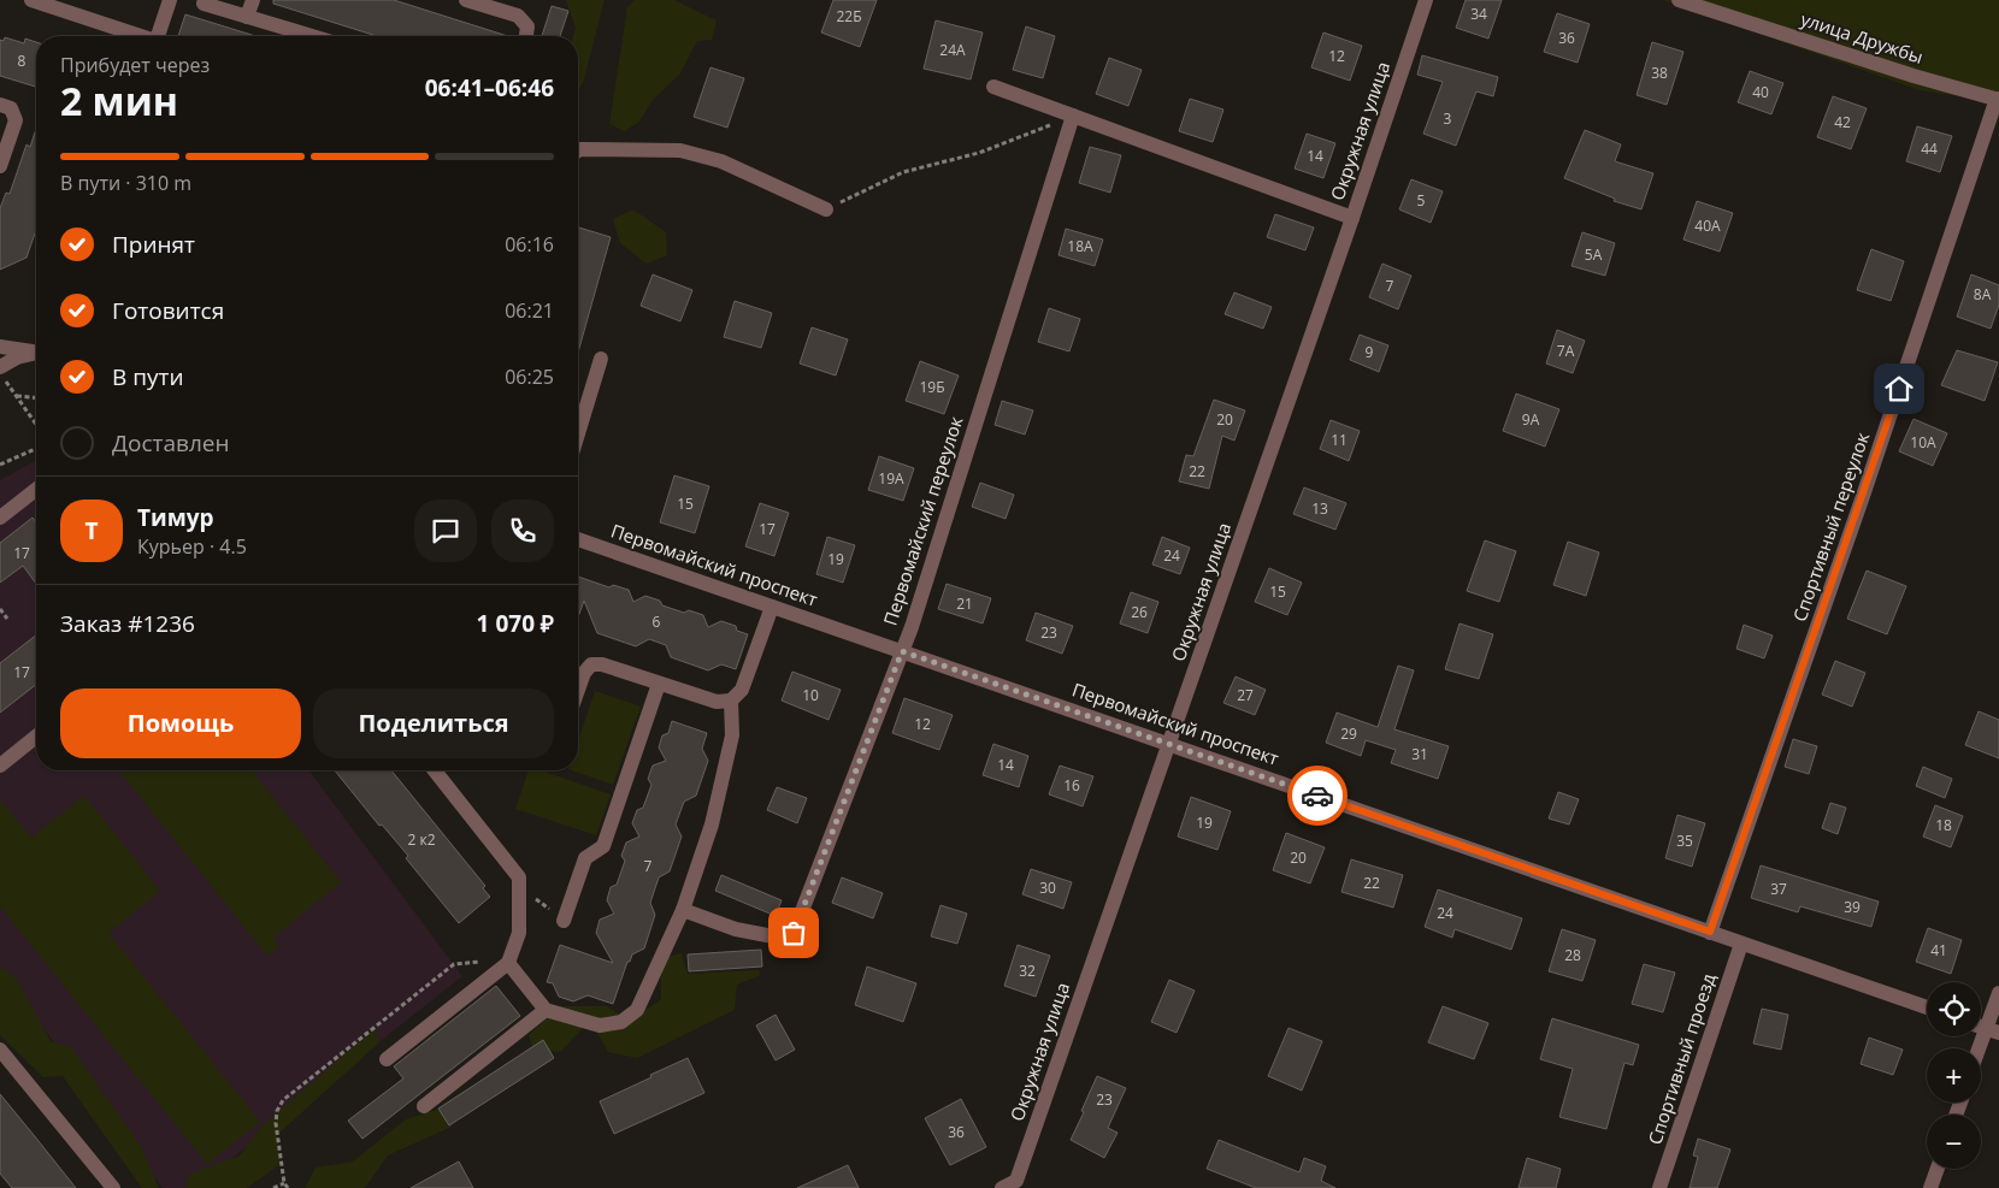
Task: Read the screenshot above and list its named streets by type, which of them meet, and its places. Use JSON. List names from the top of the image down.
{
  "streets": {
    "street": [
      "улица Дружбы",
      "Окружная улица",
      "Первомайский переулок",
      "Спортивный переулок",
      "Первомайский проспект",
      "Спортивный проезд"
    ]
  },
  "crossings": [
    ["улица Дружбы", "Спортивный переулок"],
    ["Окружная улица", "Первомайский проспект"],
    ["Первомайский переулок", "Первомайский проспект"],
    ["Спортивный переулок", "Первомайский проспект"],
    ["Первомайский проспект", "Спортивный проезд"]
  ],
  "house_numbers": [
    "34",
    "22Б",
    "36",
    "24А",
    "12",
    "8",
    "38",
    "40",
    "3",
    "42",
    "44",
    "14",
    "5",
    "40А",
    "18А",
    "5А",
    "7",
    "8А",
    "7А",
    "9",
    "19Б",
    "20",
    "9А",
    "11",
    "10А",
    "22",
    "19А",
    "15",
    "13",
    "17",
    "17",
    "24",
    "19",
    "15",
    "21",
    "26",
    "6",
    "23",
    "17",
    "10",
    "27",
    "12",
    "29",
    "31",
    "14",
    "16",
    "19",
    "18",
    "2 к2",
    "35",
    "20",
    "7",
    "22",
    "30",
    "37",
    "39",
    "24",
    "41",
    "28",
    "32",
    "23",
    "36"
  ],
  "page": {
    "heading": ["2 мин", "Прибудет через", "06:41–06:46"],
    "panel": [
      "Тимур",
      "Курьер · 4.5",
      "Заказ #1236",
      "1 070 ₽"
    ],
    "bar": "В пути · 310 m",
    "list": [
      ["Принят", "06:16"],
      ["Готовится", "06:21"],
      ["В пути", "06:25"],
      "Доставлен"
    ],
    "round": "Т",
    "buttons": ["Помощь", "Поделиться"],
    "map_buttons": ["+", "−"]
  }
}
